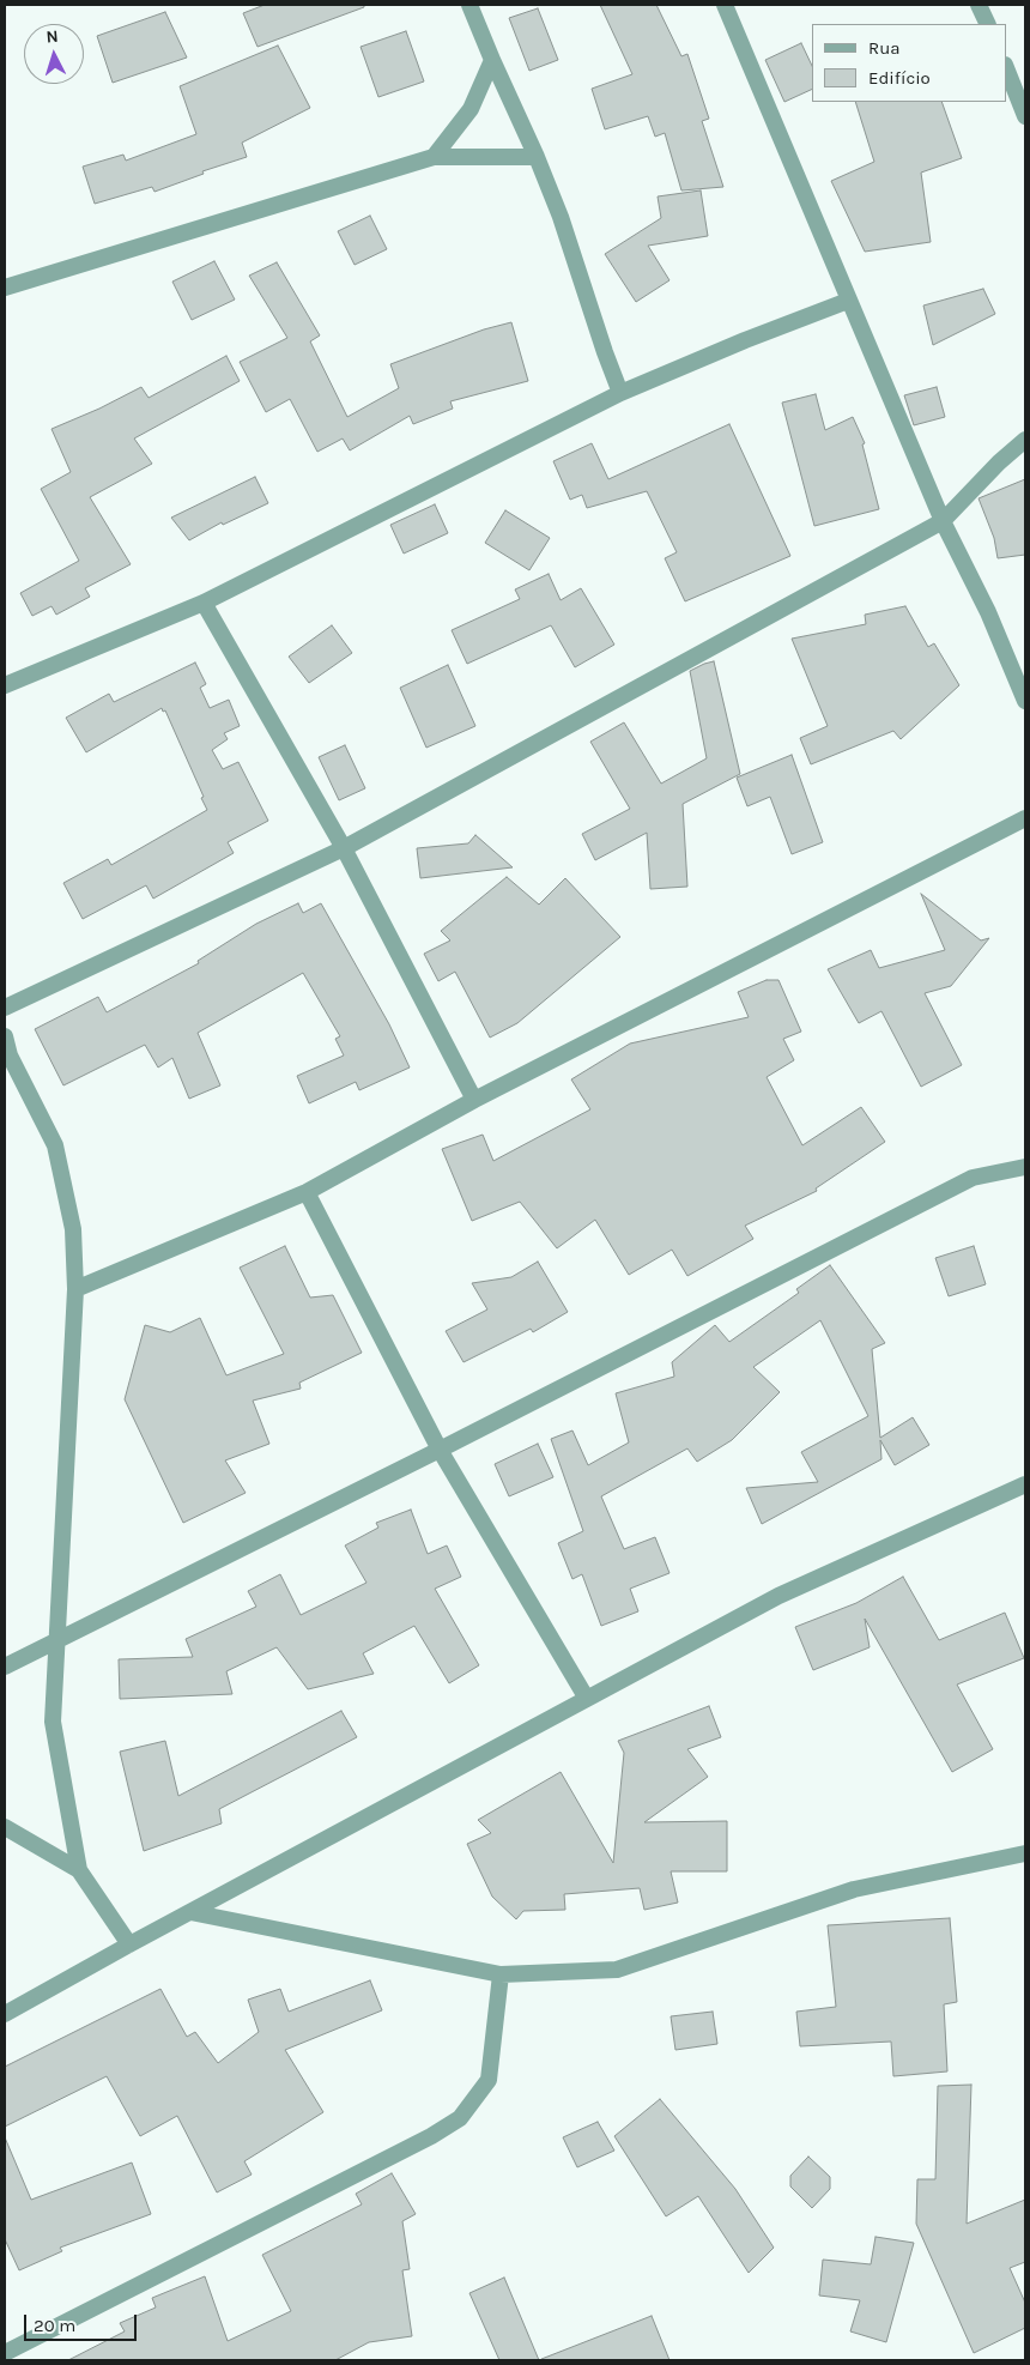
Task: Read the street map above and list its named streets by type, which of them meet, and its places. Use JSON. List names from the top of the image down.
{
  "legend": ["Rua", "Edifício"],
  "scale_bar": "20 m",
  "north": "top"
}
